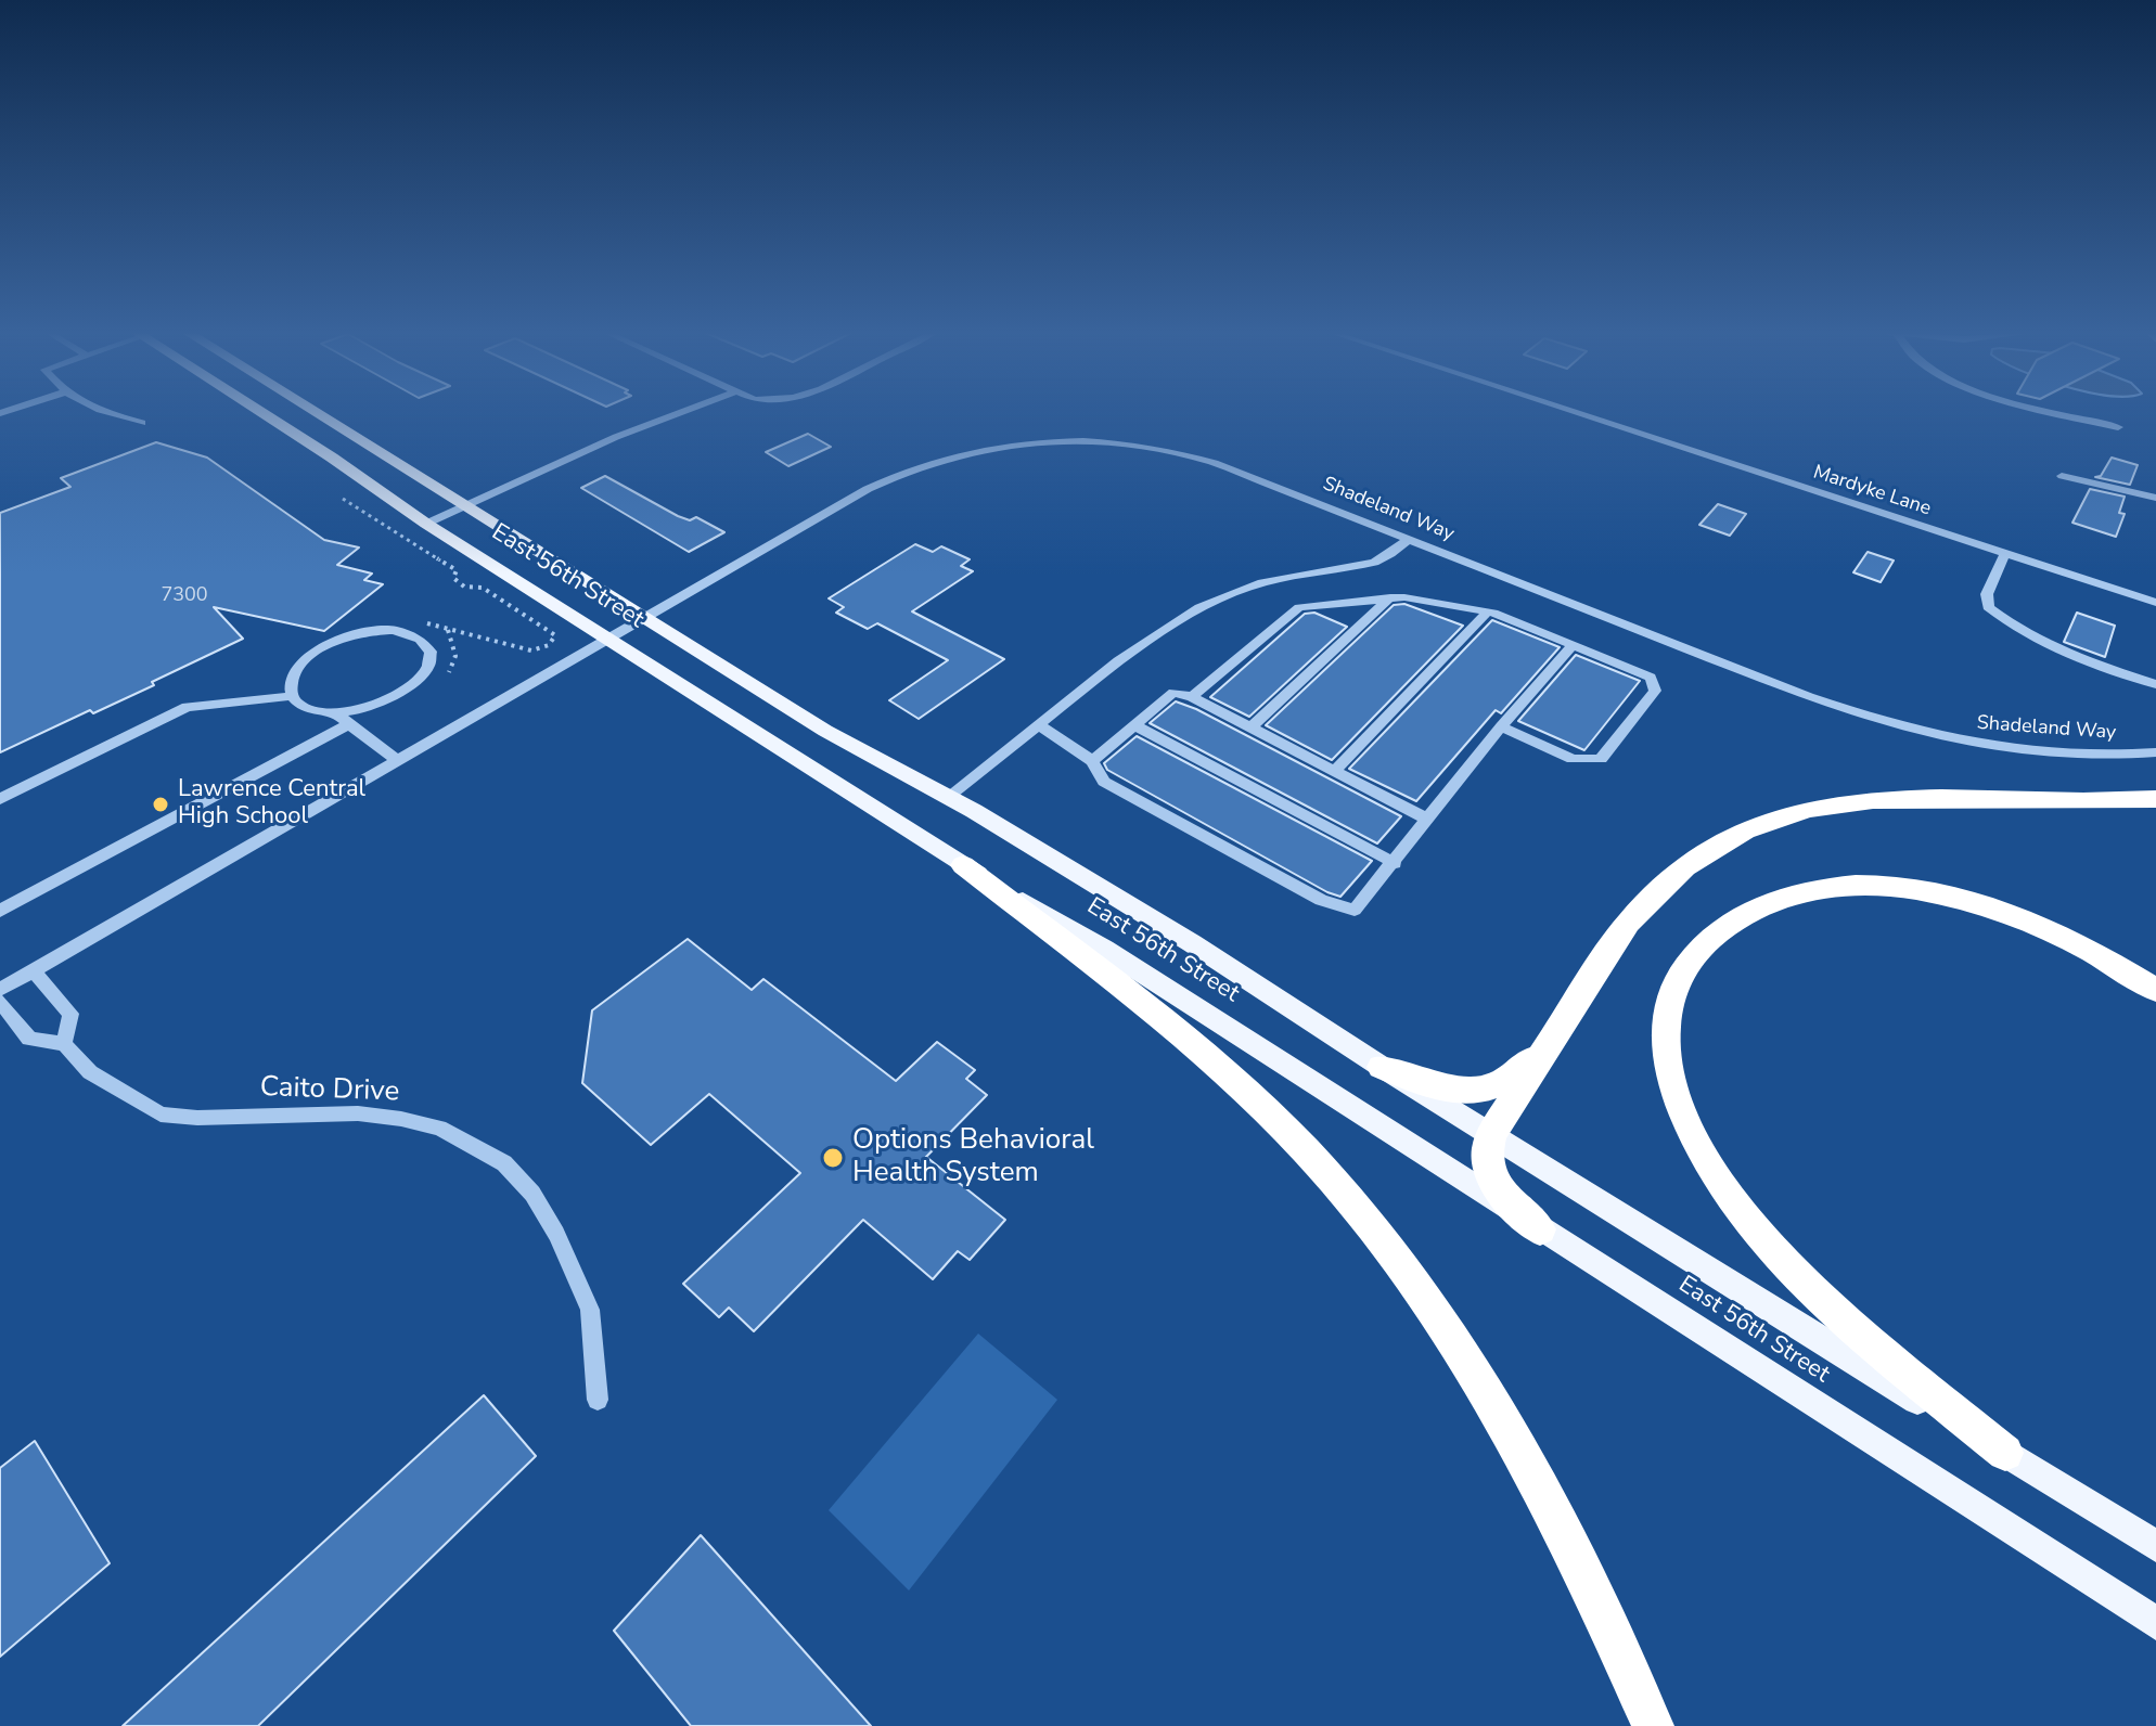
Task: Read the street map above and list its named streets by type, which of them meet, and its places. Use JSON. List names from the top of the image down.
{
  "streets": {
    "main road": ["East 56th Street"],
    "street": ["Mardyke Lane", "Shadeland Way", "Caito Drive"]
  },
  "crossings": [
    ["Shadeland Way", "East 56th Street"]
  ],
  "places": ["Lawrence Central High School", "Options Behavioral Health System"],
  "house_numbers": ["7300"]
}
